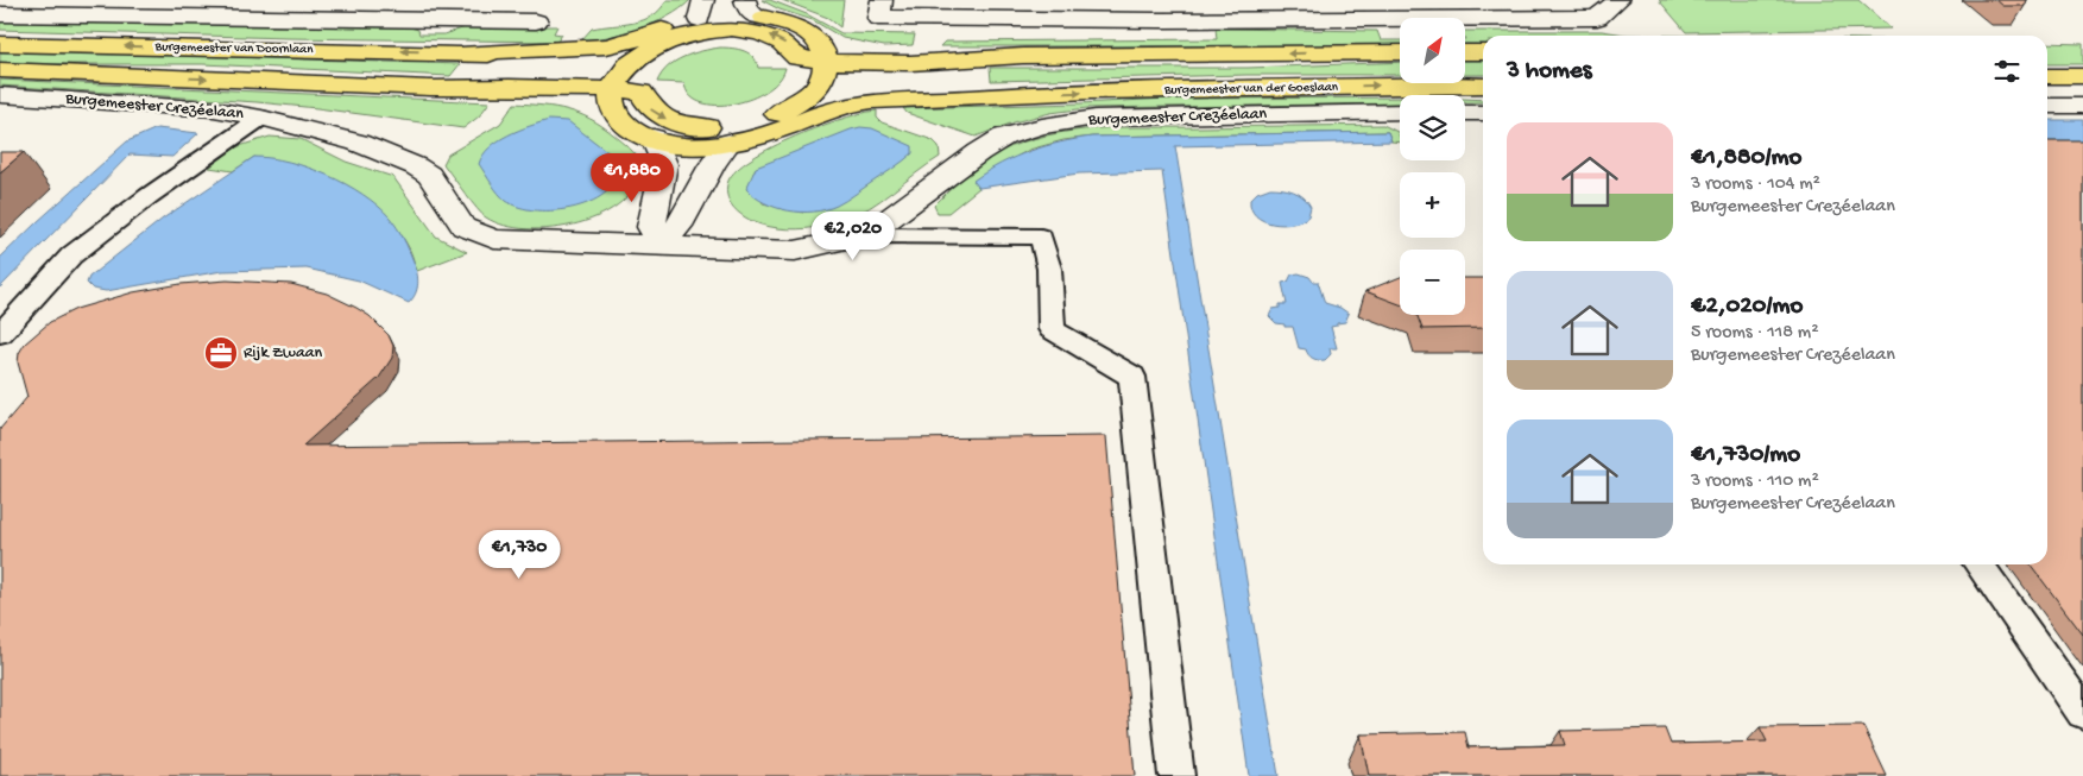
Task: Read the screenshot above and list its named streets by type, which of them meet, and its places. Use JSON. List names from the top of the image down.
{
  "streets": {
    "main road": ["Burgemeester van Doornlaan", "Burgemeester van der Goeslaan"],
    "street": ["Burgemeester Crezéelaan"]
  },
  "places": {
    "office": ["Rijk Zwaan"]
  },
  "north": "top right",
  "page": {
    "map_buttons": ["+", "−"],
    "heading": "3 homes",
    "list": [
      {
        "name": "€1,880/mo",
        "note": "3 rooms · 104 m² · Burgemeester Crezéelaan"
      },
      {
        "name": "€2,020/mo",
        "note": "5 rooms · 118 m² · Burgemeester Crezéelaan"
      },
      {
        "name": "€1,730/mo",
        "note": "3 rooms · 110 m² · Burgemeester Crezéelaan"
      }
    ],
    "price": ["€1,880", "€2,020", "€1,730"]
  }
}
